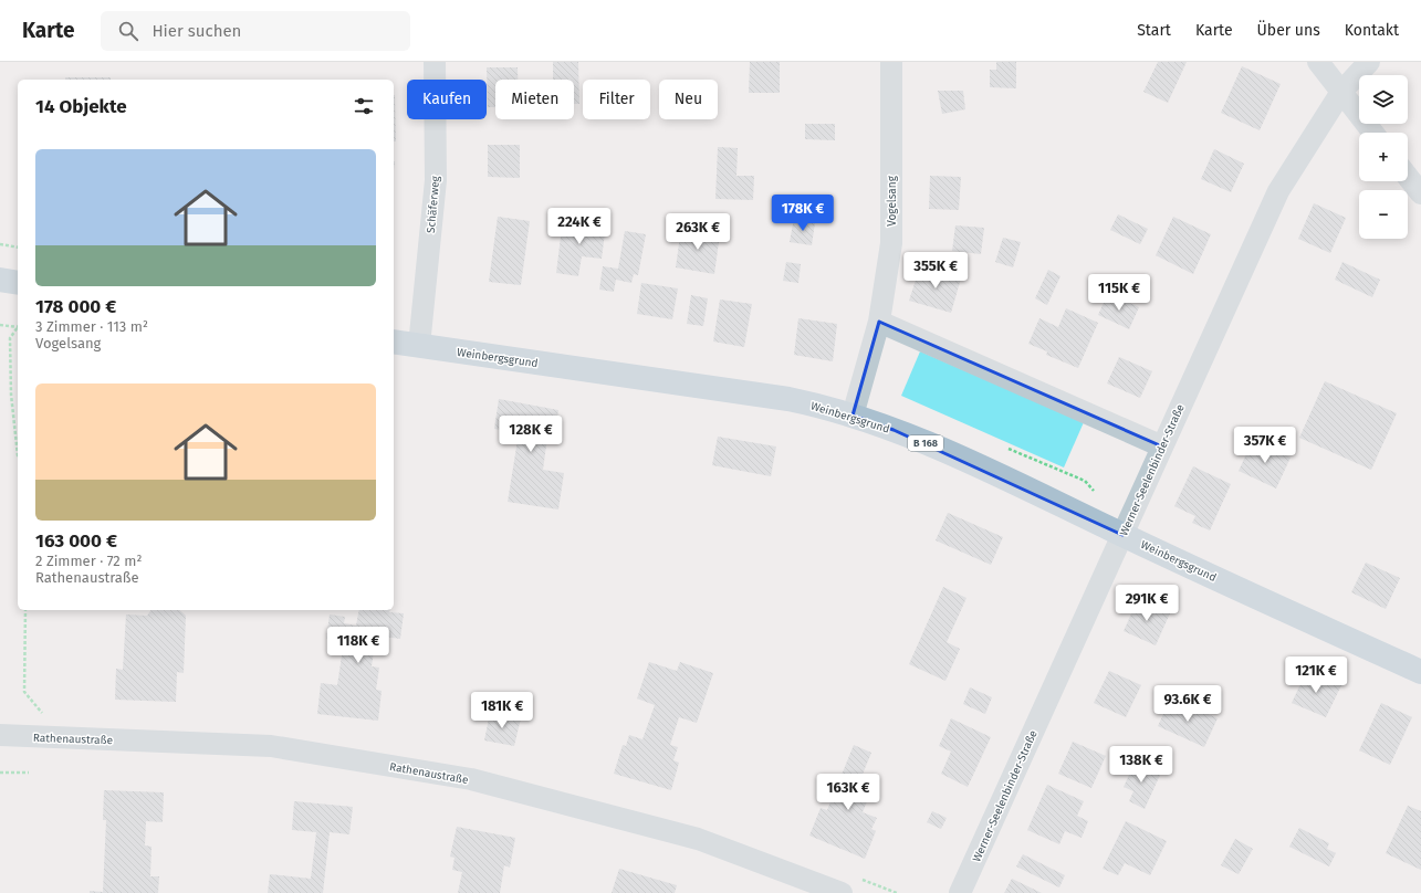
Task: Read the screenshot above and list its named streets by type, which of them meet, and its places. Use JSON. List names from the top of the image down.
{
  "streets": {
    "main road": ["Weinbergsgrund", "B 168"],
    "street": [
      "Vogelsang",
      "Schäferweg",
      "Werner-Seelenbinder-Straße",
      "Rathenaustraße"
    ]
  },
  "crossings": [
    ["Vogelsang", "Weinbergsgrund"],
    ["Schäferweg", "Weinbergsgrund"],
    ["Weinbergsgrund", "Werner-Seelenbinder-Straße"]
  ],
  "page": {
    "header": "Karte",
    "search": "Hier suchen",
    "nav": [
      "Start",
      "Karte",
      "Über uns",
      "Kontakt"
    ],
    "map_buttons": ["+", "−"],
    "chip": [
      "Kaufen",
      "Mieten",
      "Filter",
      "Neu"
    ],
    "heading": "14 Objekte",
    "list": [
      {
        "name": "178 000 €",
        "note": "3 Zimmer · 113 m² · Vogelsang"
      },
      {
        "name": "163 000 €",
        "note": "2 Zimmer · 72 m² · Rathenaustraße"
      }
    ],
    "price": [
      "178K €",
      "224K €",
      "263K €",
      "355K €",
      "115K €",
      "128K €",
      "357K €",
      "291K €",
      "118K €",
      "121K €",
      "93.6K €",
      "181K €",
      "138K €",
      "163K €"
    ]
  }
}
